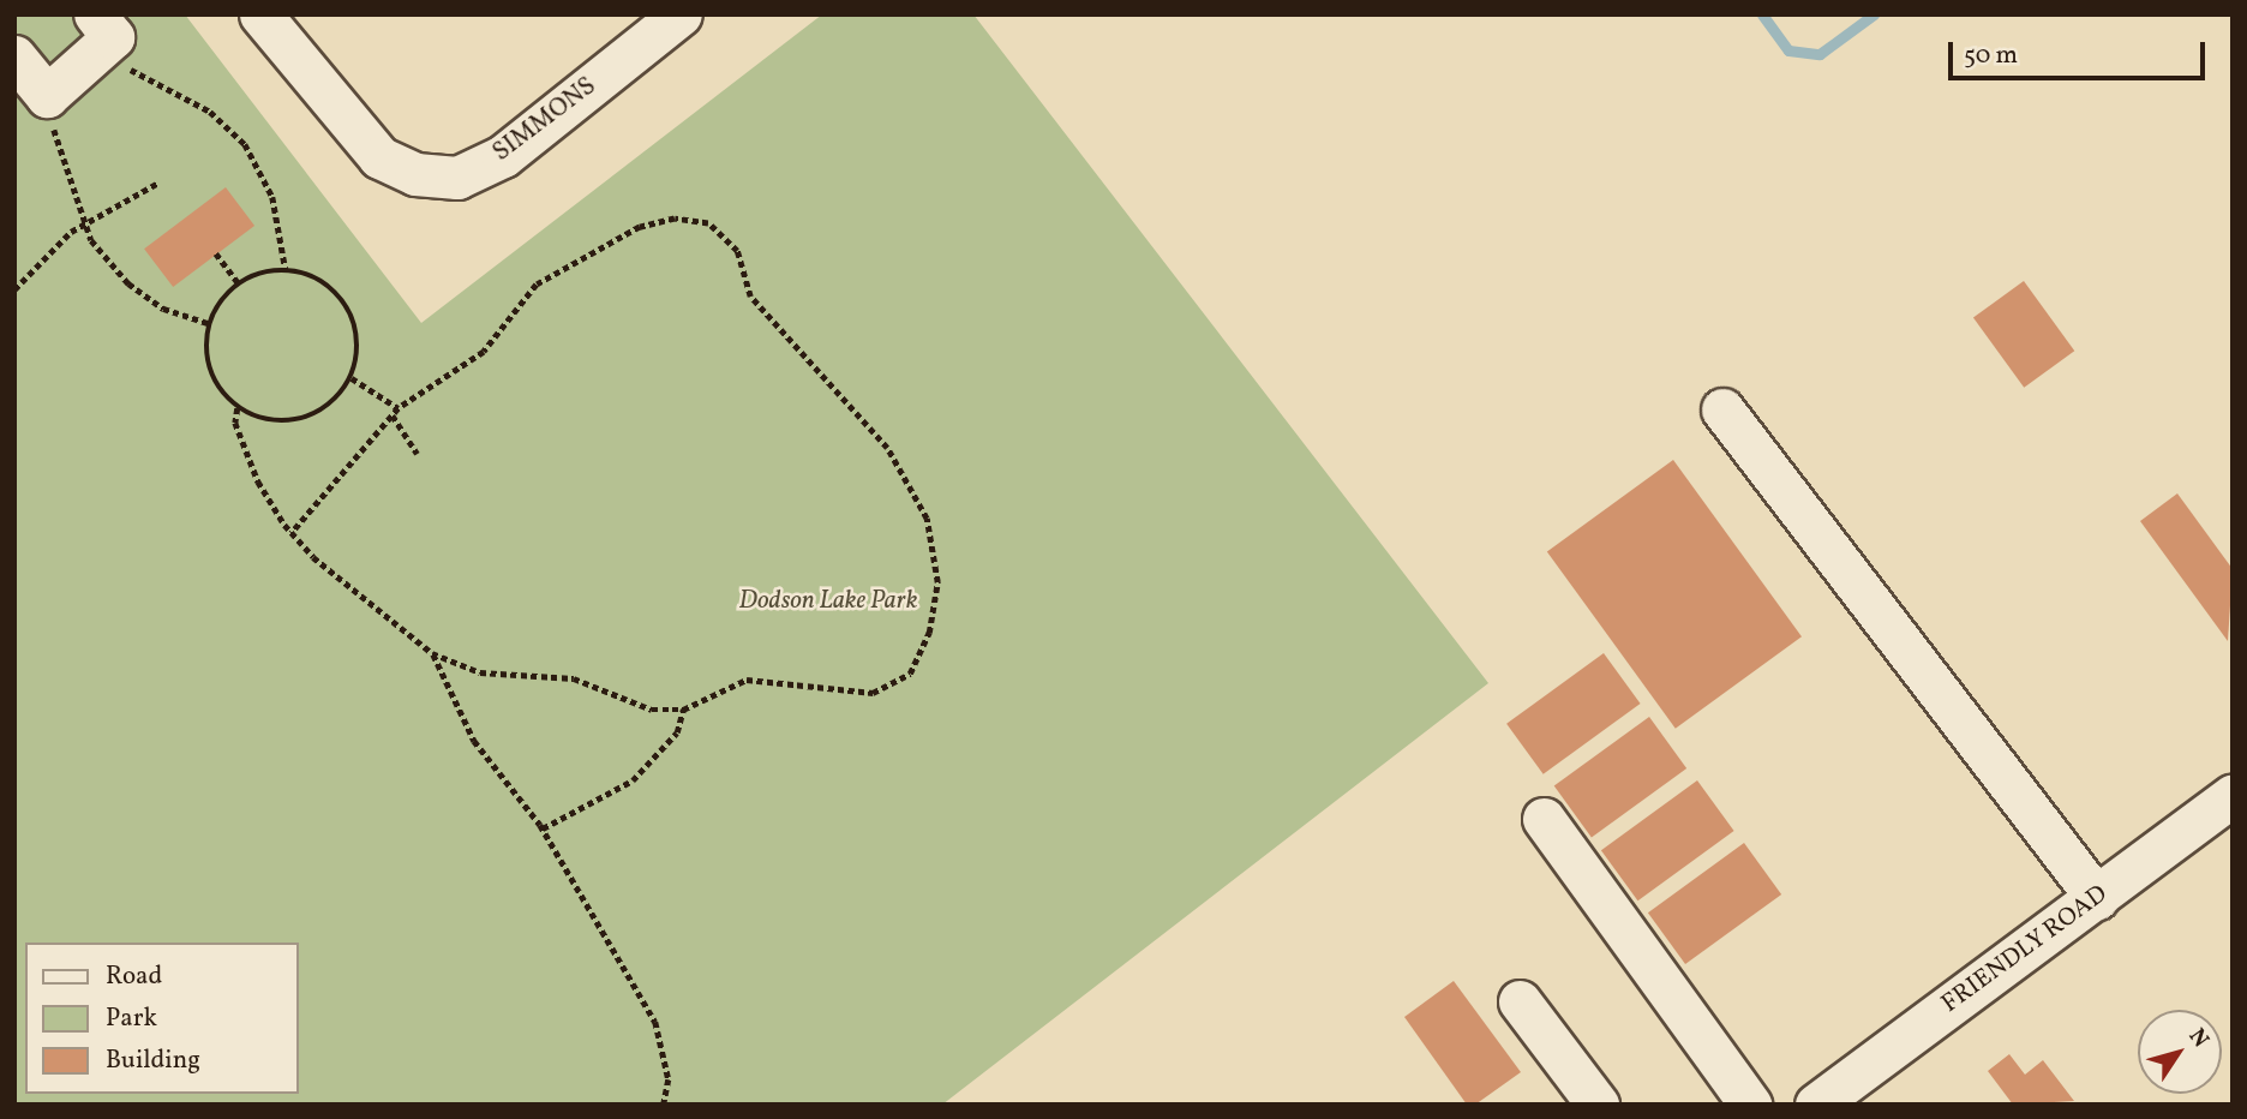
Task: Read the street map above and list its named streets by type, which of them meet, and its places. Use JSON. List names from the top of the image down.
{
  "streets": {
    "street": ["SIMMONS", "FRIENDLY ROAD"]
  },
  "parks": ["Dodson Lake Park"],
  "legend": ["Road", "Park", "Building"],
  "scale_bar": "50 m",
  "north": "top right"
}
